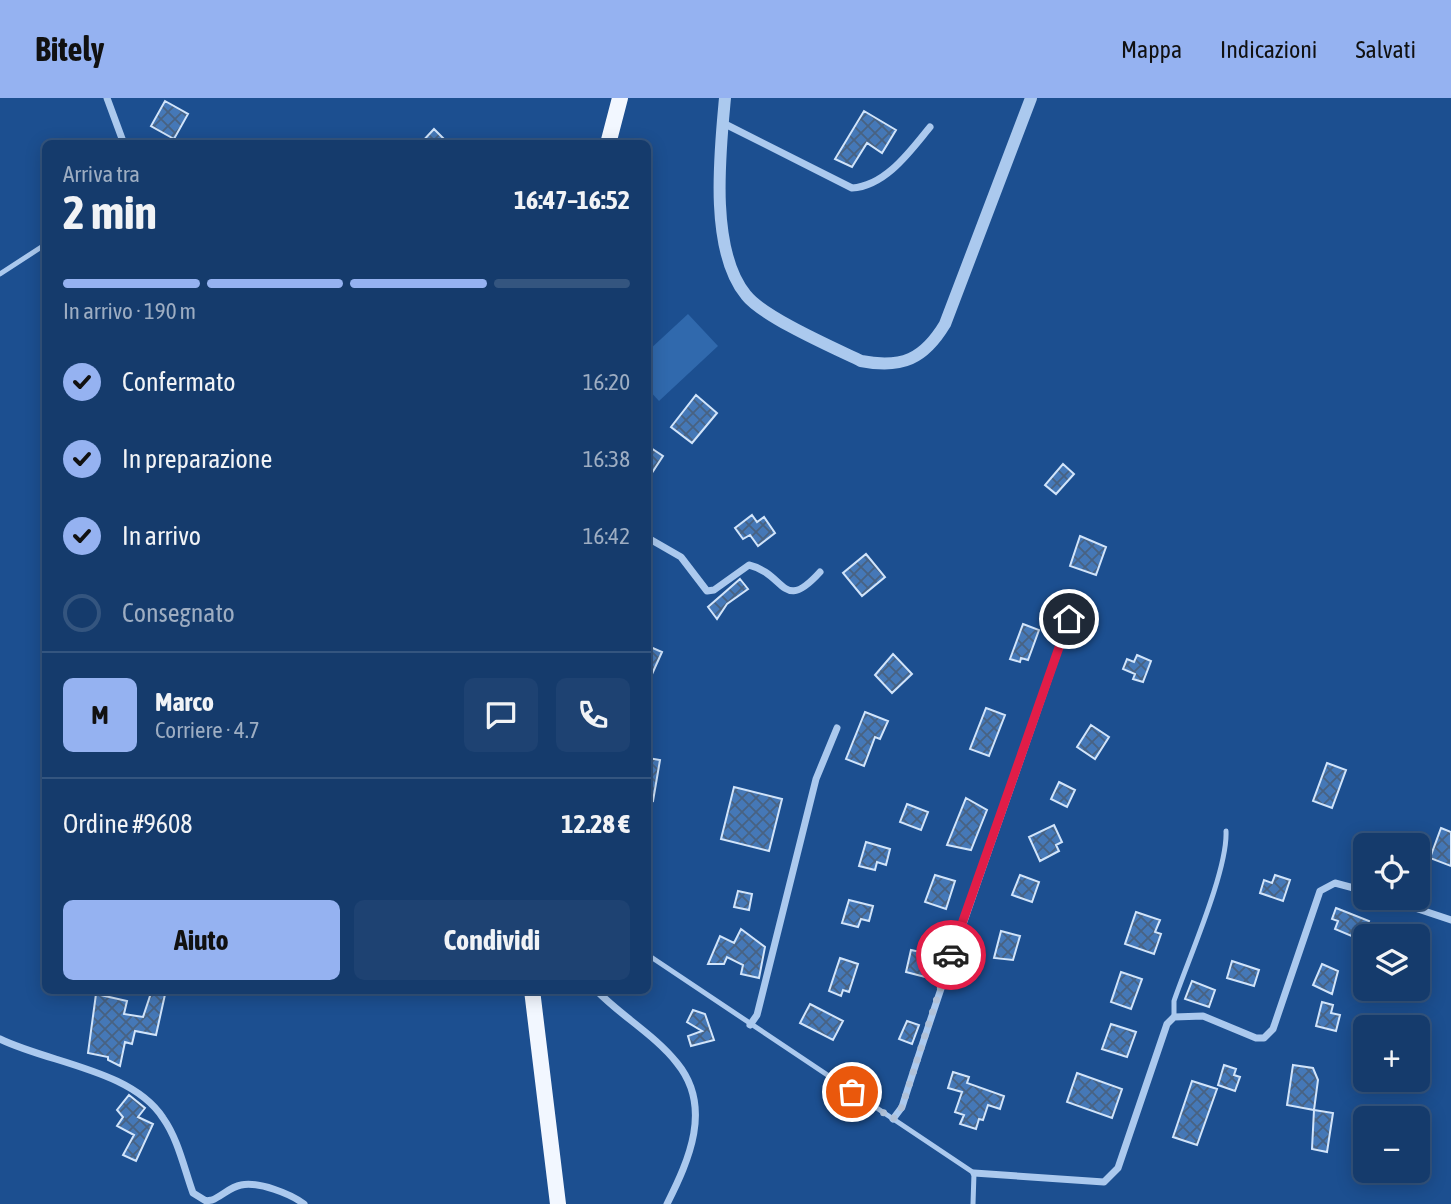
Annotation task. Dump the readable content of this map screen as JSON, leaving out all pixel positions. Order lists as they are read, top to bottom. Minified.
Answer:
{"page":{"header":"Bitely","nav":["Mappa","Indicazioni","Salvati"],"heading":["2 min","Arriva tra","16:47–16:52"],"panel":["Marco","Corriere · 4.7","Ordine #9608","12.28 €"],"bar":"In arrivo · 190 m","list":[["Confermato","16:20"],["In preparazione","16:38"],["In arrivo","16:42"],"Consegnato"],"round":"M","map_buttons":["+","−"],"buttons":["Aiuto","Condividi"]}}
